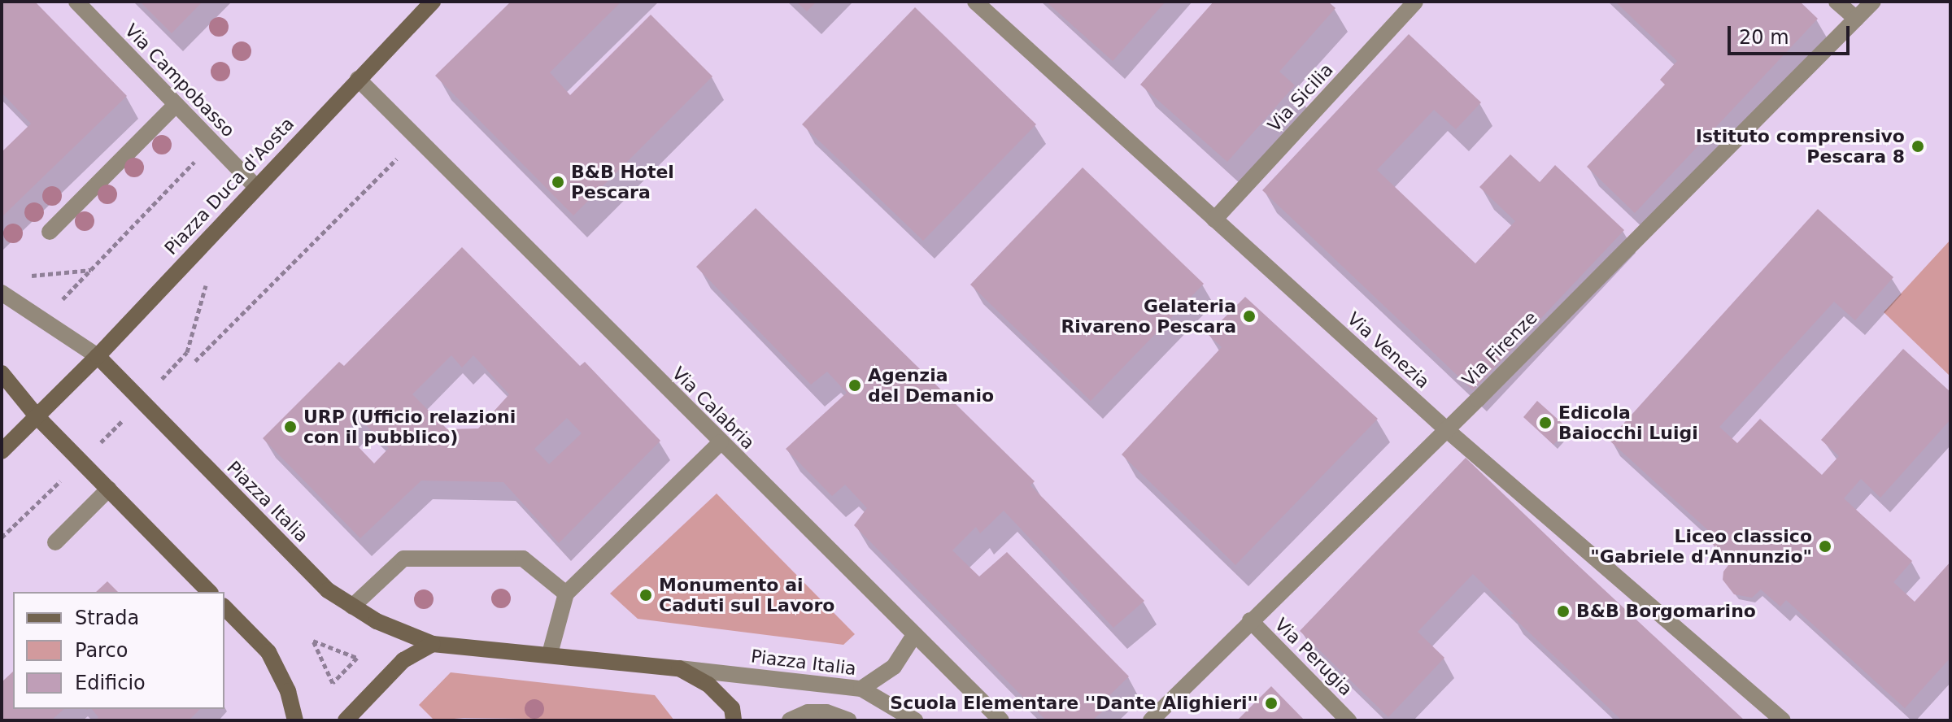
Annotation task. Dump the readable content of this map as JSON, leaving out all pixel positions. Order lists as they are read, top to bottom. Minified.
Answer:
{"streets":{"street":["Via Campobasso","Via Sicilia","Piazza Duca d'Aosta","Via Firenze","Via Venezia","Via Calabria","Piazza Italia","Via Perugia"]},"crossings":[["Via Campobasso","Piazza Duca d'Aosta"],["Via Sicilia","Via Venezia"],["Piazza Duca d'Aosta","Piazza Italia"],["Via Firenze","Via Venezia"],["Via Firenze","Via Perugia"]],"places":["Istituto comprensivo Pescara 8","B&B Hotel Pescara","Gelateria Rivareno Pescara","Agenzia del Demanio","Edicola Baiocchi Luigi","URP (Ufficio relazioni con il pubblico)","Liceo classico \"Gabriele d'Annunzio\"","Monumento ai Caduti sul Lavoro","B&B Borgomarino","Scuola Elementare ''Dante Alighieri''"],"legend":["Strada","Parco","Edificio"],"scale_bar":"20 m"}
